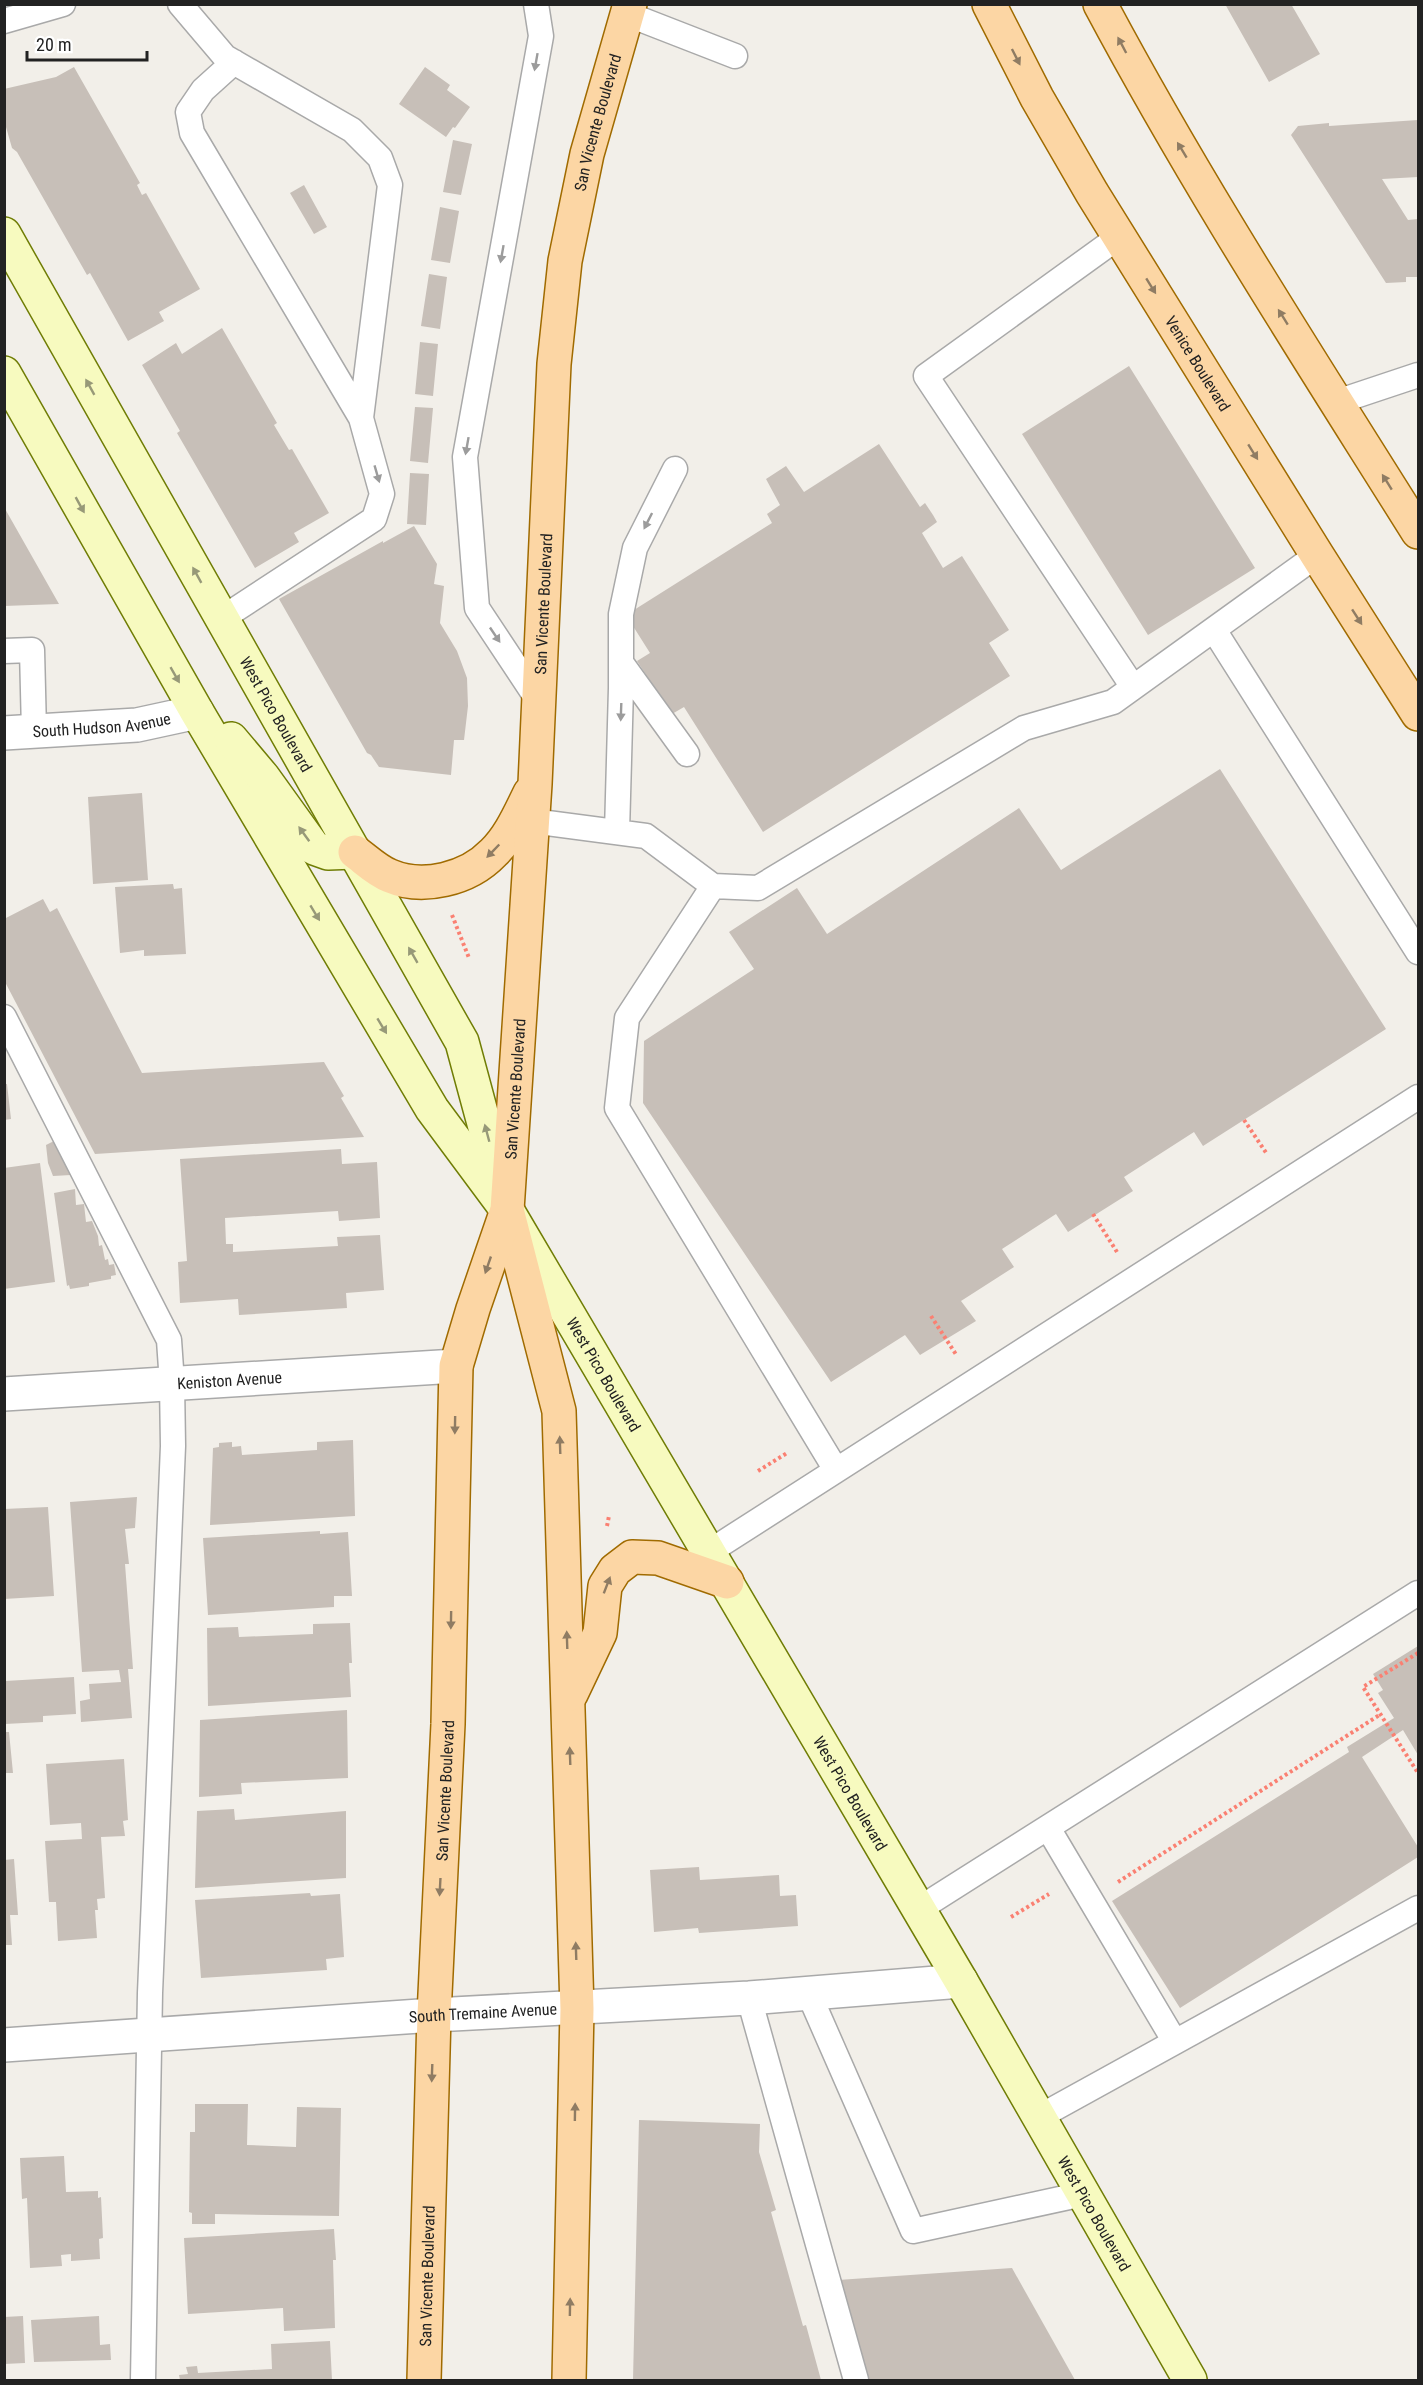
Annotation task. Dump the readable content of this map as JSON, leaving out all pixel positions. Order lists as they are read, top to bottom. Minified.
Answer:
{"streets":{"main road":["San Vicente Boulevard","Venice Boulevard","West Pico Boulevard"],"street":["South Hudson Avenue","Keniston Avenue","South Tremaine Avenue"]},"crossings":[["San Vicente Boulevard","West Pico Boulevard"],["San Vicente Boulevard","Keniston Avenue"],["San Vicente Boulevard","South Tremaine Avenue"],["West Pico Boulevard","South Hudson Avenue"],["West Pico Boulevard","South Tremaine Avenue"]],"scale_bar":"20 m"}
